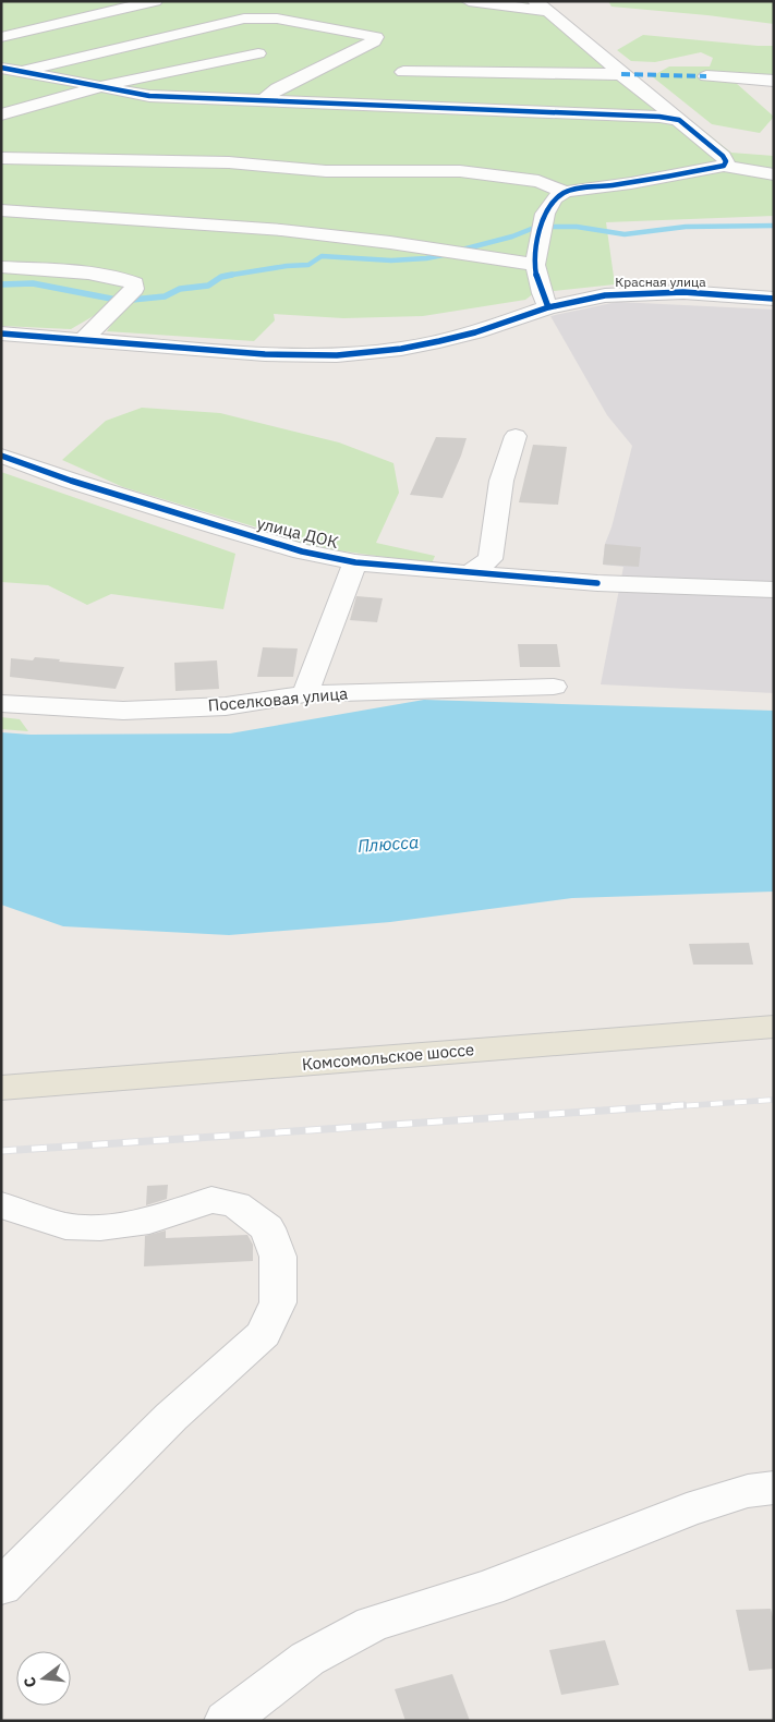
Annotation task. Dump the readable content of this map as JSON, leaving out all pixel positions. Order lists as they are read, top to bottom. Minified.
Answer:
{"streets":{"main road":["Комсомольское шоссе"],"street":["Красная улица","улица ДОК","Поселковая улица"]},"water":["Плюсса"],"north":"left"}
